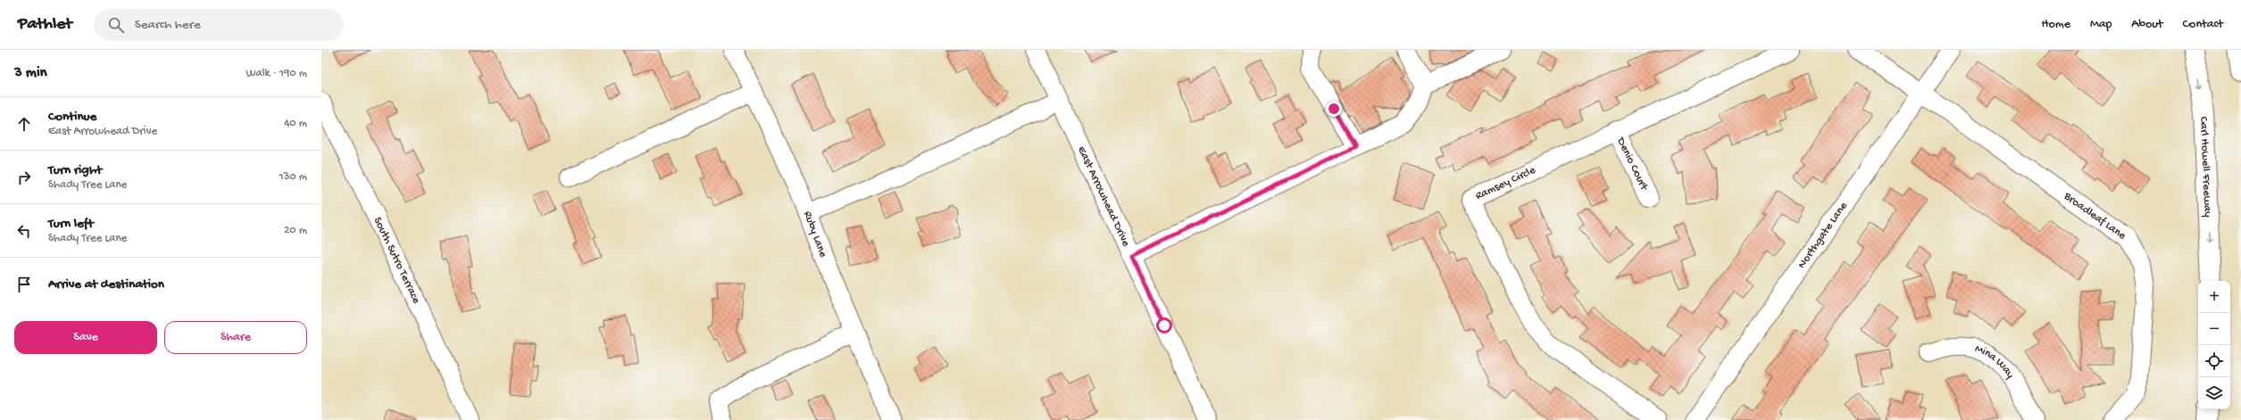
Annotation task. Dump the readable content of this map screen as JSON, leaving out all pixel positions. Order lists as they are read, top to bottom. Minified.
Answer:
{"streets":{"highway":["Carl Howell Freeway"],"street":["Denio Court","Ramsey Circle","East Arrowhead Drive","Broadleaf Lane","Ruby Lane","Northgate Lane","South Sutro Terrace","Mina Way"]},"crossings":[["Denio Court","Ramsey Circle"],["Broadleaf Lane","Northgate Lane"]],"one_way":["Carl Howell Freeway"],"page":{"header":"Pathlet","search":"Search here","nav":["Home","Map","About","Contact"],"heading":["3 min","Walk · 190 m"],"list":[["Continue","East Arrowhead Drive","40 m"],["Turn right","Shady Tree Lane","130 m"],["Turn left","Shady Tree Lane","20 m"],"Arrive at destination"],"map_buttons":["+","−"],"buttons":["Save","Share"]}}
